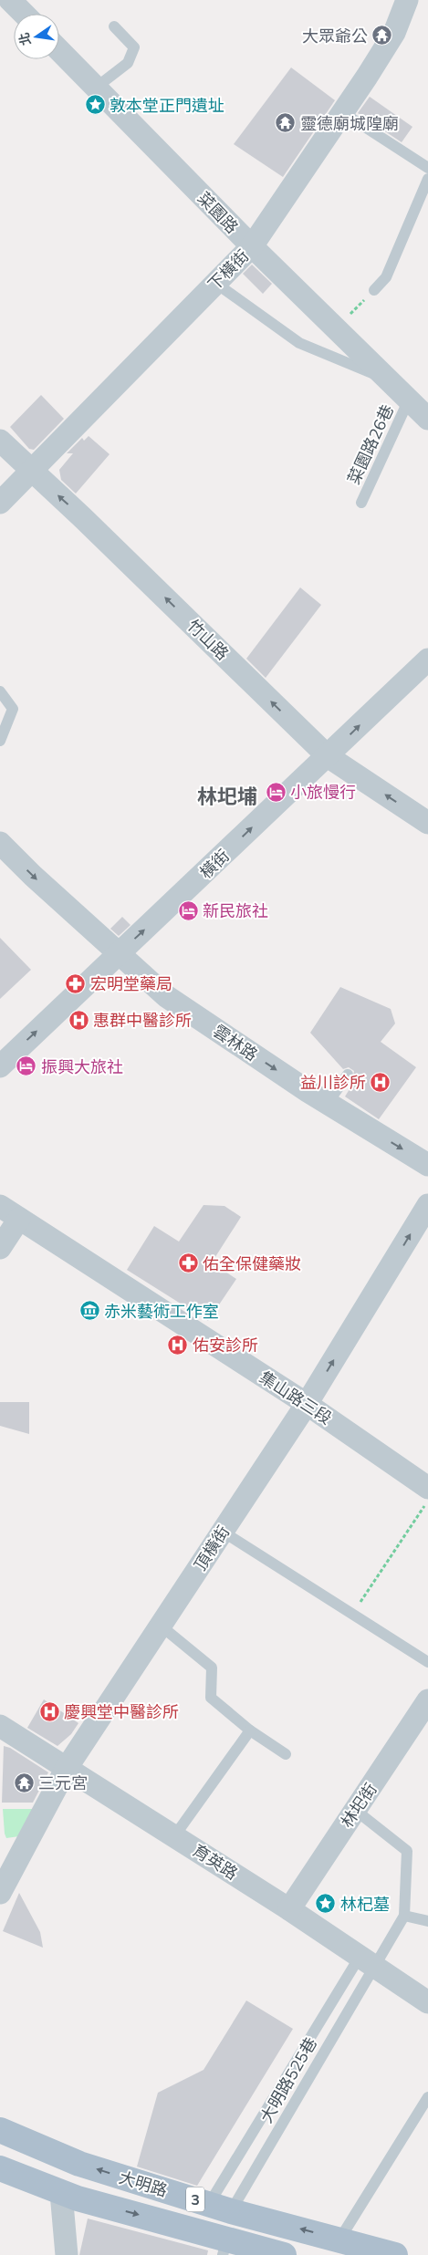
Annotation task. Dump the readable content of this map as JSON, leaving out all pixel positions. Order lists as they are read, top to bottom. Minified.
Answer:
{"streets":{"main road":["大明路","3"],"street":["菜園路","下橫街","竹山路","橫街","雲林路","集山路三段","頂橫街","林圯街","育英路"],"lane":["菜園路26巷","大明路525巷"]},"crossings":[["菜園路","下橫街"],["菜園路","菜園路26巷"],["下橫街","竹山路"],["竹山路","橫街"],["橫街","雲林路"],["集山路三段","頂橫街"],["頂橫街","育英路"],["林圯街","育英路"],["育英路","大明路525巷"],["大明路525巷","大明路"]],"one_way":["竹山路","橫街","雲林路"],"districts":["林圯埔"],"places":{"temple":["大眾爺公","靈德廟城隍廟","三元宮"],"place":["敦本堂正門遺址","林杞墓"],"hotel":["小旅慢行","新民旅社","振興大旅社"],"pharmacy":["宏明堂藥局","佑全保健藥妝"],"hospital":["惠群中醫診所","益川診所","佑安診所","慶興堂中醫診所"],"museum":["赤米藝術工作室"]},"north":"left"}
